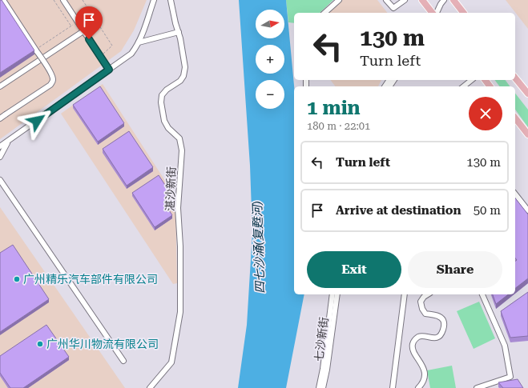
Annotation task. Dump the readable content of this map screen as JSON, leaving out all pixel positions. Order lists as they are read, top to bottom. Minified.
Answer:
{"streets":{"street":["湛沙新街","七沙新街"]},"water":["四七沙涌(复甦河)"],"places":["广州精乐汽车部件有限公司","广州华川物流有限公司"],"north":"right","page":{"map_buttons":["+","−"],"turn":["130 m","Turn left"],"heading":["1 min","180 m · 22:01"],"list":[{"name":"Turn left","value":"130 m"},{"name":"Arrive at destination","value":"50 m"}],"buttons":["Exit","Share"]}}
